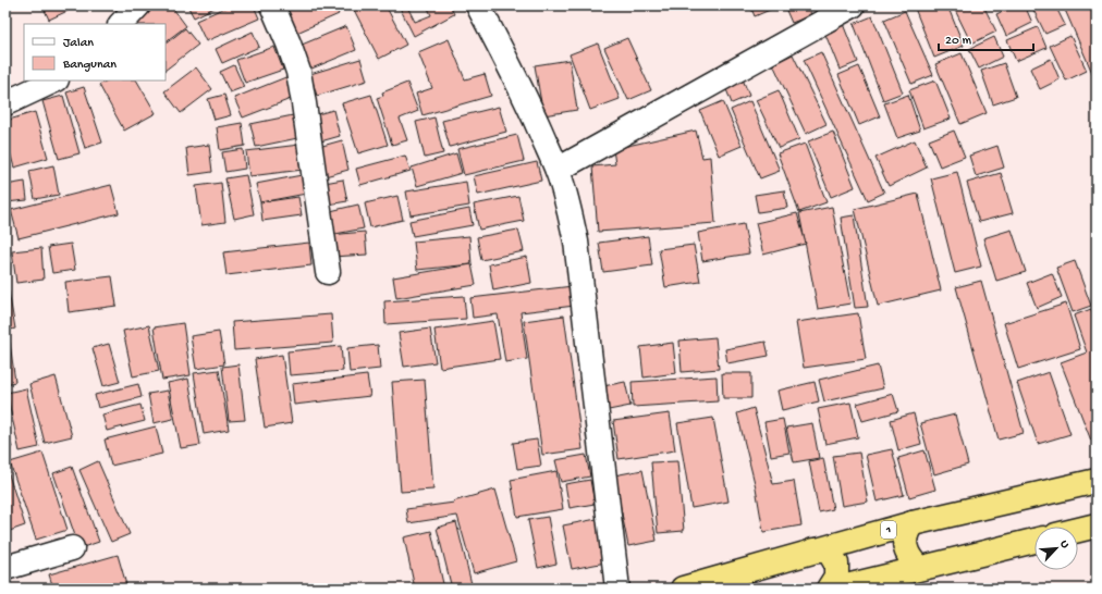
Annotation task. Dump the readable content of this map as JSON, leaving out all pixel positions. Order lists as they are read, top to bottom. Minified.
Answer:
{"streets":{"highway":["1"]},"legend":["Jalan","Bangunan"],"scale_bar":"20 m","north":"top right"}
